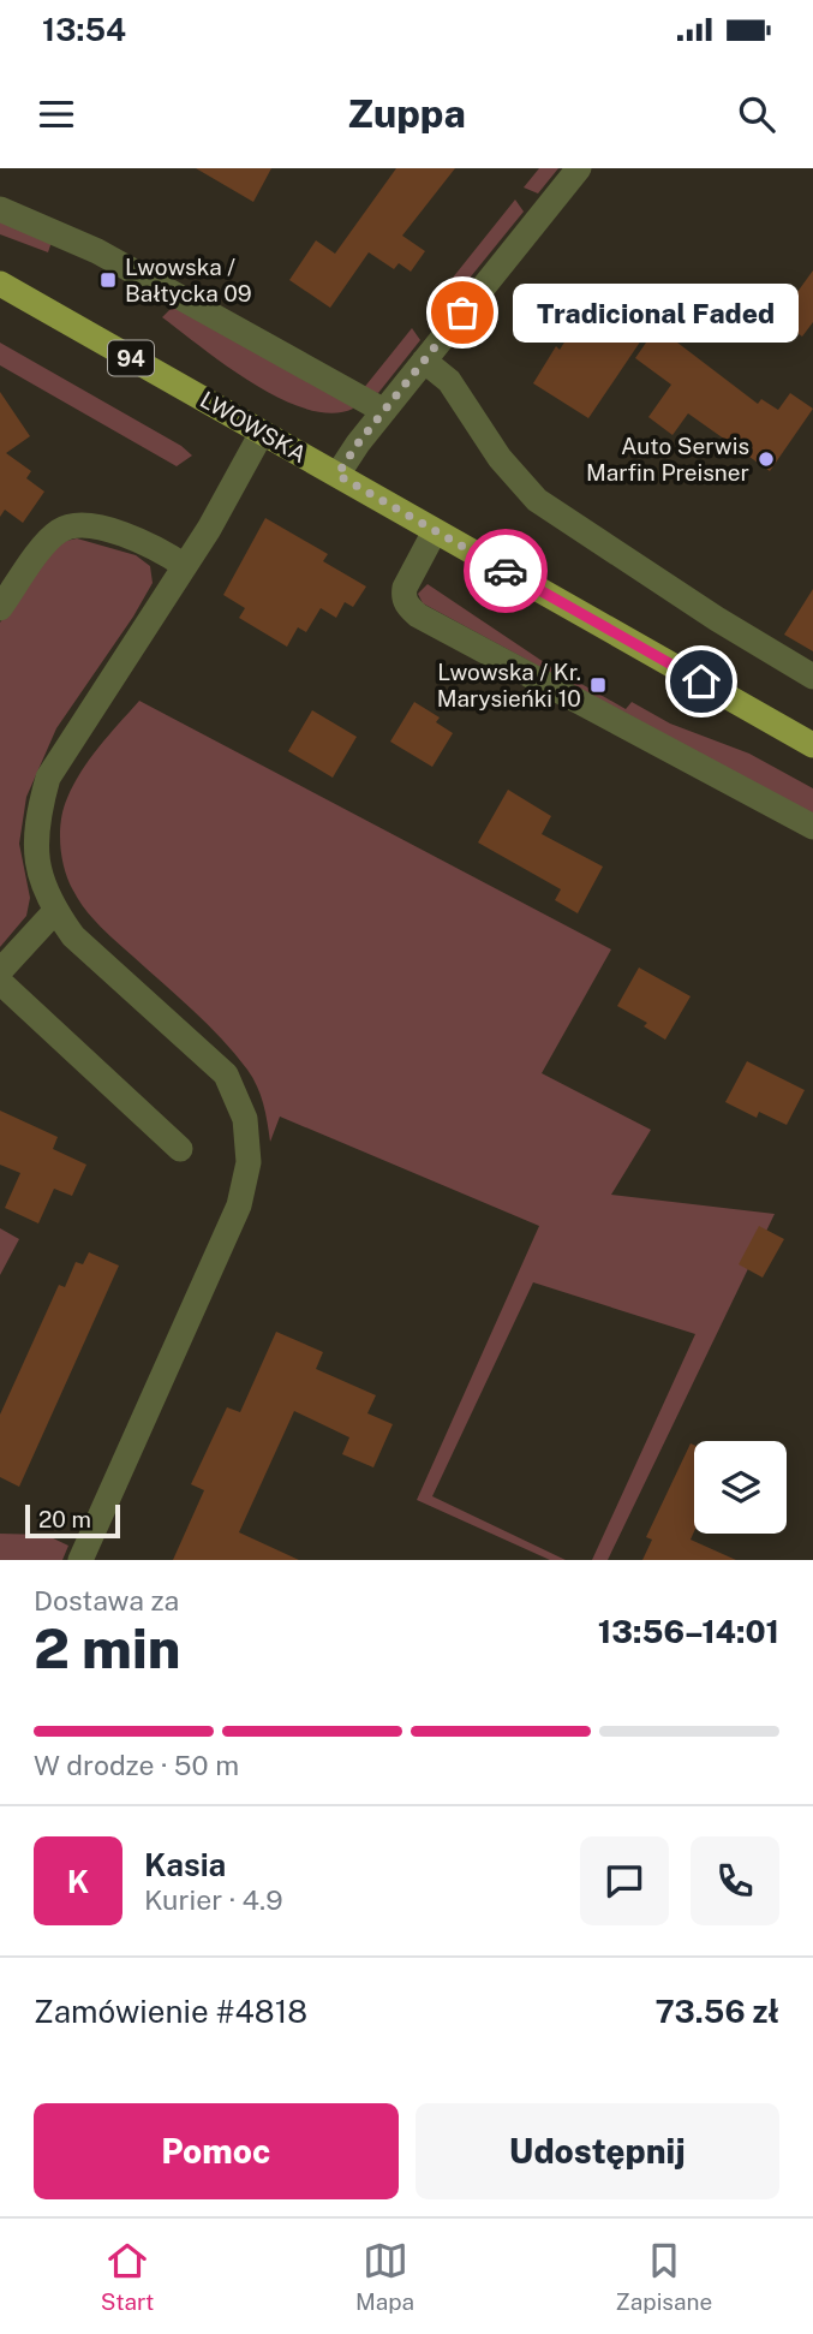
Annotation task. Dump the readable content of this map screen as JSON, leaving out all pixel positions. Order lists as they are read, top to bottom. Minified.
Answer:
{"streets":{"main road":["94","LWOWSKA"]},"places":{"transit":["Lwowska / Bałtycka 09","Lwowska / Kr. Marysieńki 10"],"other":["Tradicional Faded","Auto Serwis Marfin Preisner"]},"scale_bar":"20 m","page":{"status":"13:54","header":"Zuppa","bubble":"Tradicional Faded","scale":"20 m","heading":["2 min","Dostawa za","13:56–14:01"],"panel":["Kasia","Kurier · 4.9","Zamówienie #4818","73.56 zł"],"bar":"W drodze · 50 m","round":"K","buttons":["Pomoc","Udostępnij"],"tabs":["Start","Mapa","Zapisane"]}}
